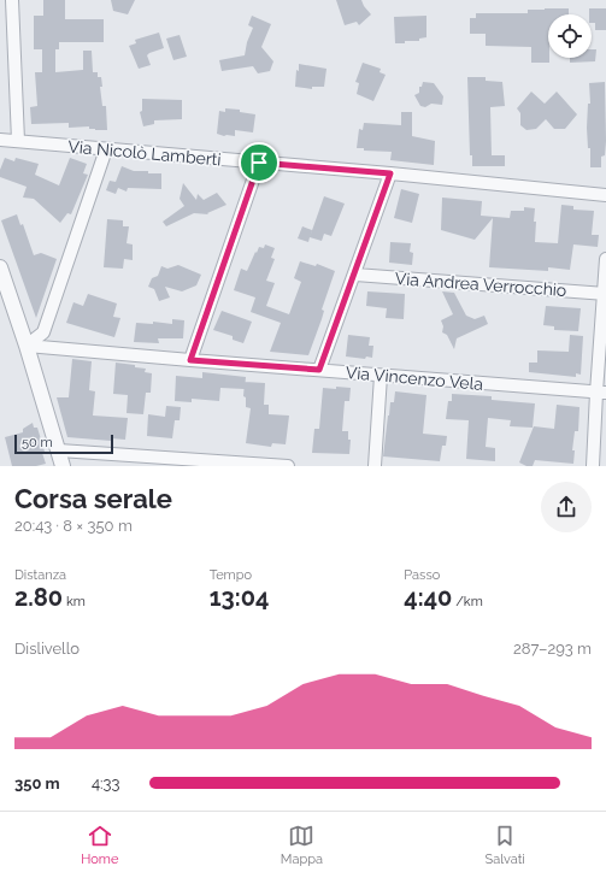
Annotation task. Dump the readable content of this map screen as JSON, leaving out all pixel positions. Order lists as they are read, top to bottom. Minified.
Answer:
{"streets":{"street":["Via Nicolò Lamberti","Via Andrea Verrocchio","Via Vincenzo Vela"]},"scale_bar":"50 m","page":{"scale":"50 m","heading":["Corsa serale","20:43 · 8 × 350 m"],"stats":[["Distanza","2.80 km"],["Tempo","13:04"],["Passo","4:40 /km"]],"chart":["Dislivello","287–293 m"],"list":[{"name":"350 m","note":"4:33"}],"tabs":["Home","Mappa","Salvati"]}}
